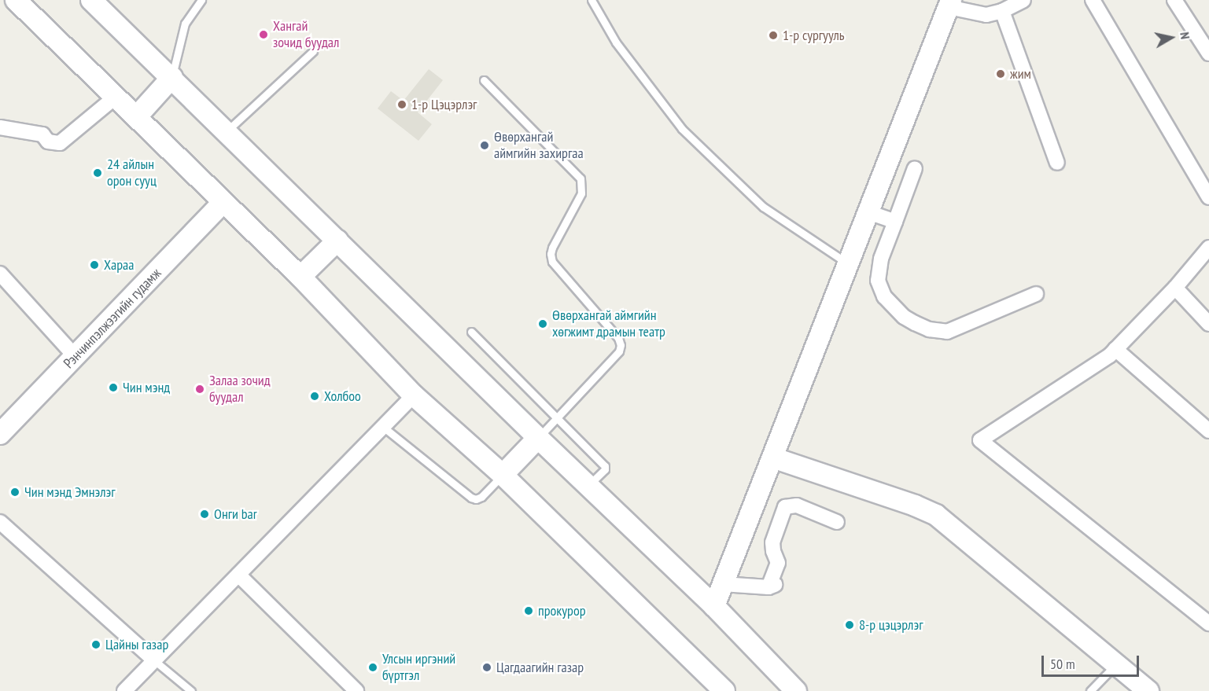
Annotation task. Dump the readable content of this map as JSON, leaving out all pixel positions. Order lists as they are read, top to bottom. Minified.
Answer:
{"streets":{"main road":["Рэнчинпэлжээгийн гудамж"]},"places":["Хангай зочид буудал","1-р сургууль","жим","1-р Цэцэрлэг","Өвөрхангай аймгийн захиргаа","24 айлын орон сууц","Хараа","Өвөрхангай аймгийн хөгжимт драмын театр","Чин мэнд","Залаа зочид буудал","Холбоо","Чин мэнд Эмнэлэг","Онги bar","прокурор","8-р цэцэрлэг","Цайны газар","Улсын иргэний бүртгэл","Цагдаагийн газар"],"scale_bar":"50 m","north":"right"}
